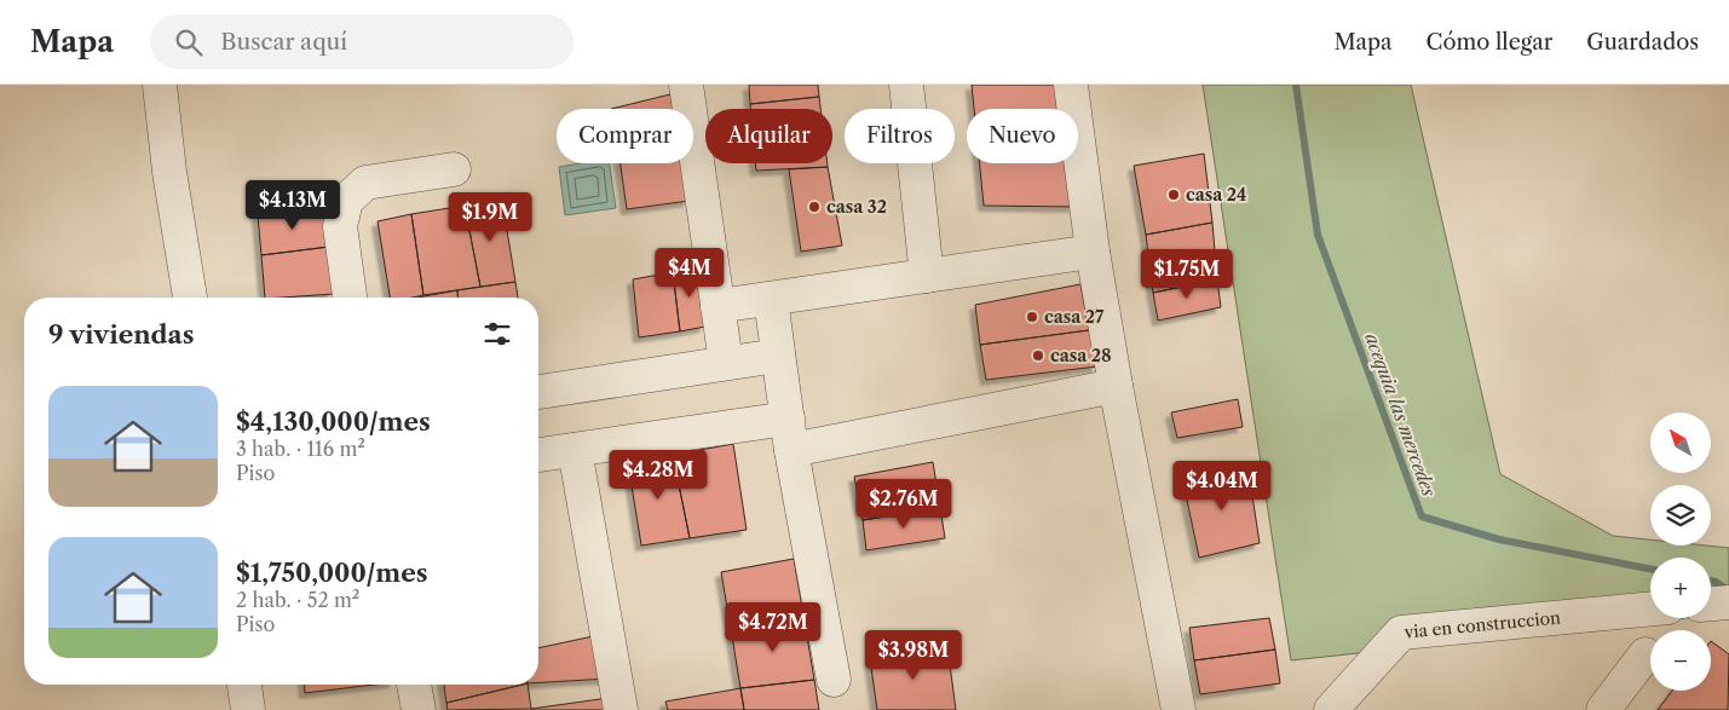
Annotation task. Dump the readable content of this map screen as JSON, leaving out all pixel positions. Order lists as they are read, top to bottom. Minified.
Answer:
{"streets":{"street":["via en construccion"]},"water":["acequia las mercedes"],"places":["casa 24","casa 32","casa 27","casa 28"],"north":"top left","page":{"header":"Mapa","search":"Buscar aquí","nav":["Mapa","Cómo llegar","Guardados"],"chip":["Comprar","Alquilar","Filtros","Nuevo"],"price":["$4.13M","$1.9M","$4M","$1.75M","$4.28M","$4.04M","$2.76M","$4.72M","$3.98M"],"heading":"9 viviendas","list":[{"name":"$4,130,000/mes","note":"3 hab. · 116 m² · Piso"},{"name":"$1,750,000/mes","note":"2 hab. · 52 m² · Piso"}],"map_buttons":["+","−"]}}
